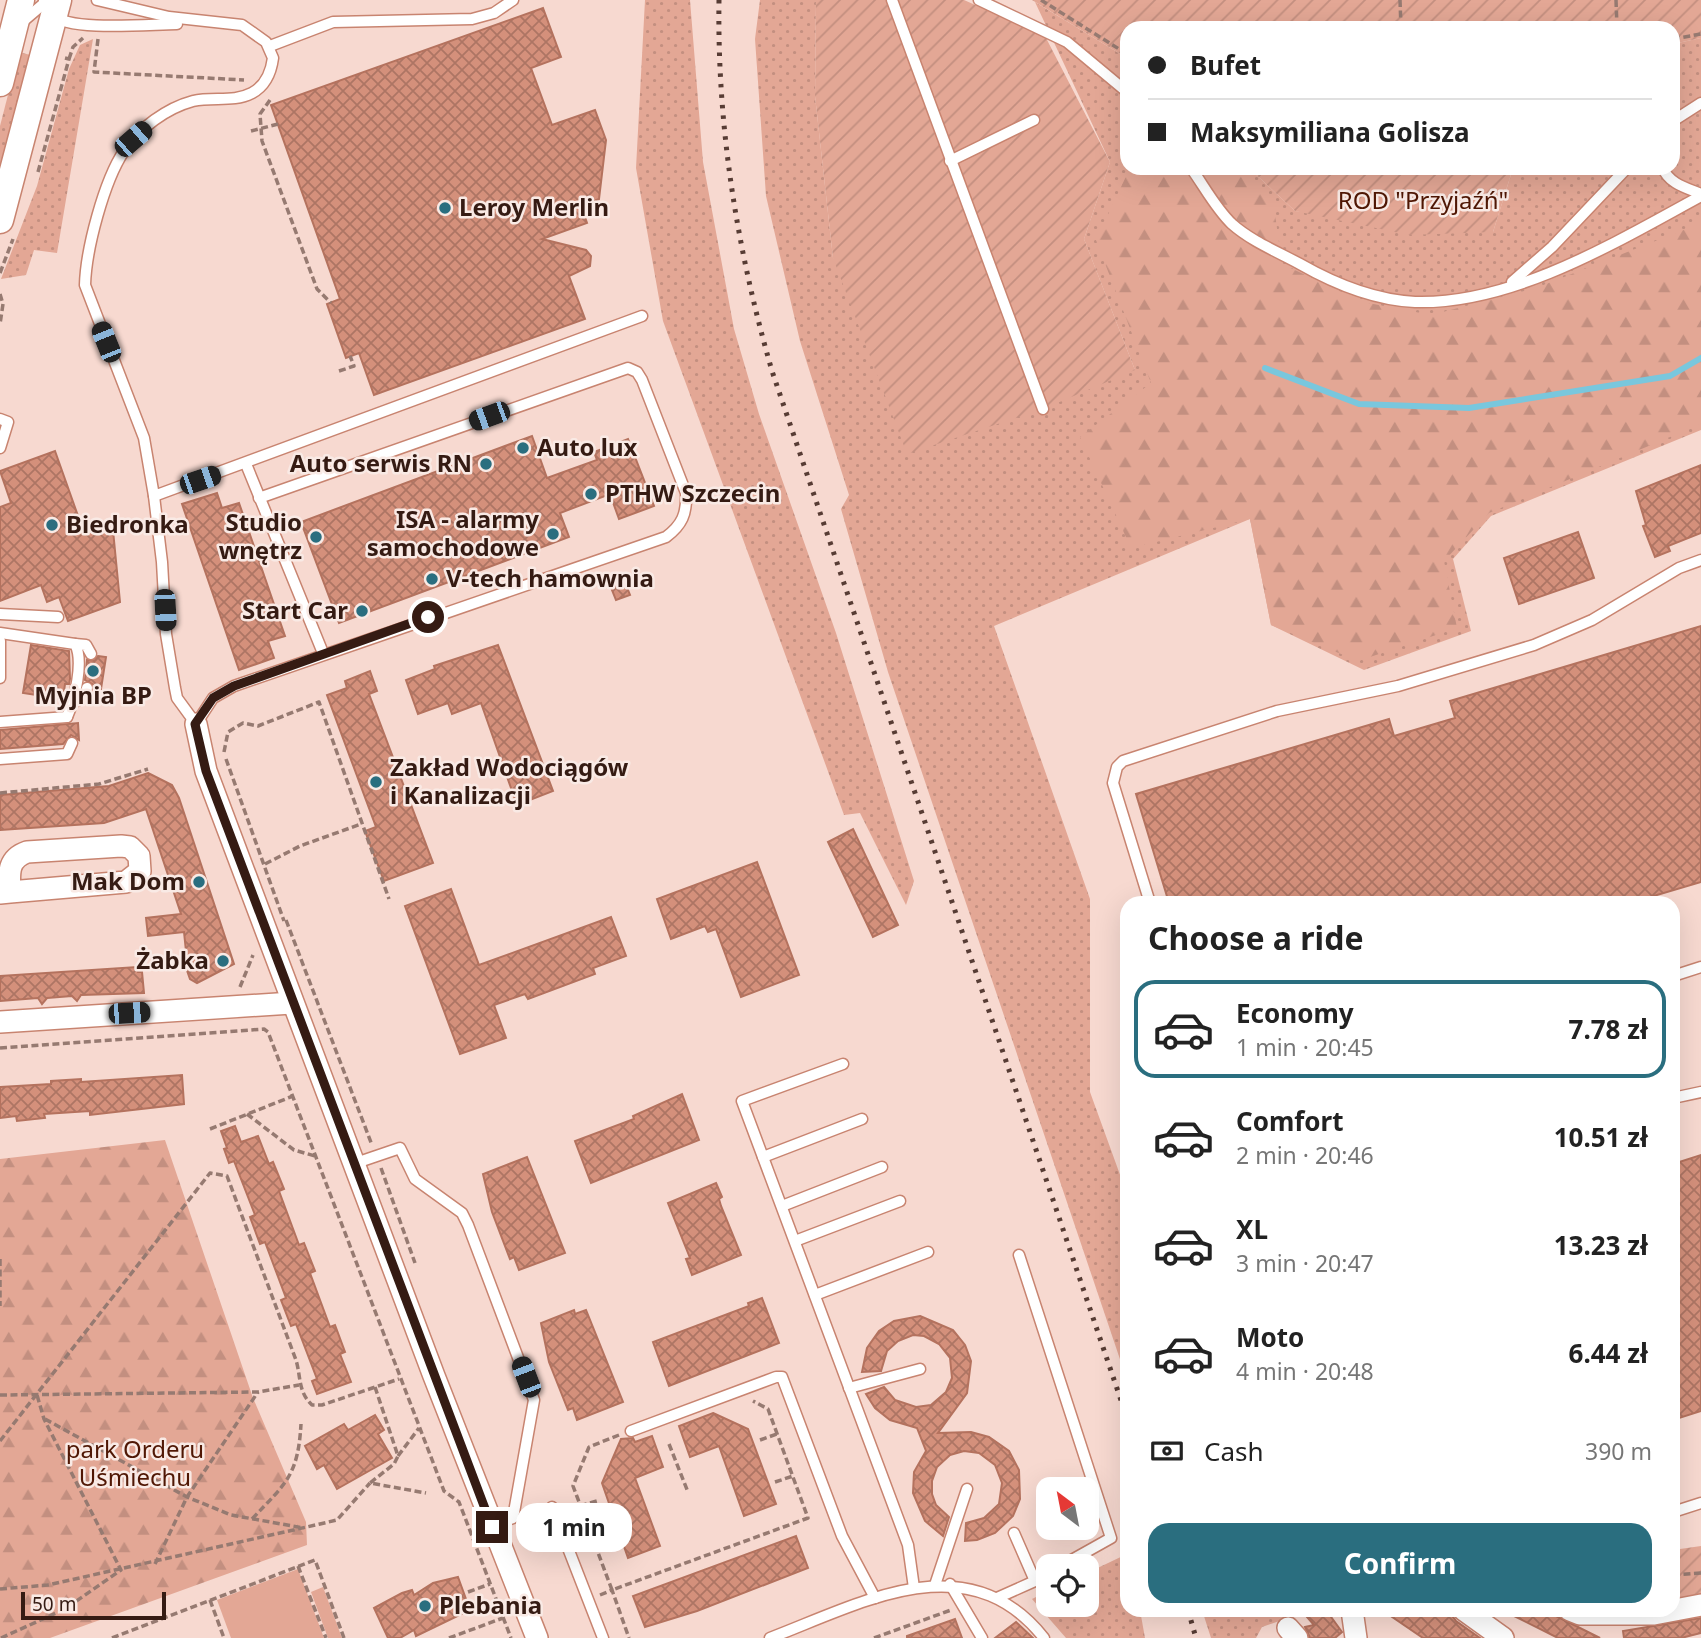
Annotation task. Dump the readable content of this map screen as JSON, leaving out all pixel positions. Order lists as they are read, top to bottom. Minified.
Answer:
{"parks":["ROD \"Przyjaźń\"","park Orderu Uśmiechu"],"places":["Leroy Merlin","Auto lux","Auto serwis RN","PTHW Szczecin","Biedronka","ISA - alarmy samochodowe","Studio wnętrz","V-tech hamownia","Start Car","Myjnia BP","Zakład Wodociągów i Kanalizacji","Mak Dom","Żabka","Plebania"],"scale_bar":"50 m","north":"top left","page":{"banner":["Bufet","Maksymiliana Golisza"],"heading":"Choose a ride","list":[{"name":"Economy","note":"1 min · 20:45","value":"7.78 zł"},{"name":"Comfort","note":"2 min · 20:46","value":"10.51 zł"},{"name":"XL","note":"3 min · 20:47","value":"13.23 zł"},{"name":"Moto","note":"4 min · 20:48","value":"6.44 zł"}],"pay":["Cash","390 m"],"bubble":"1 min","buttons":"Confirm","scale":"50 m"}}
